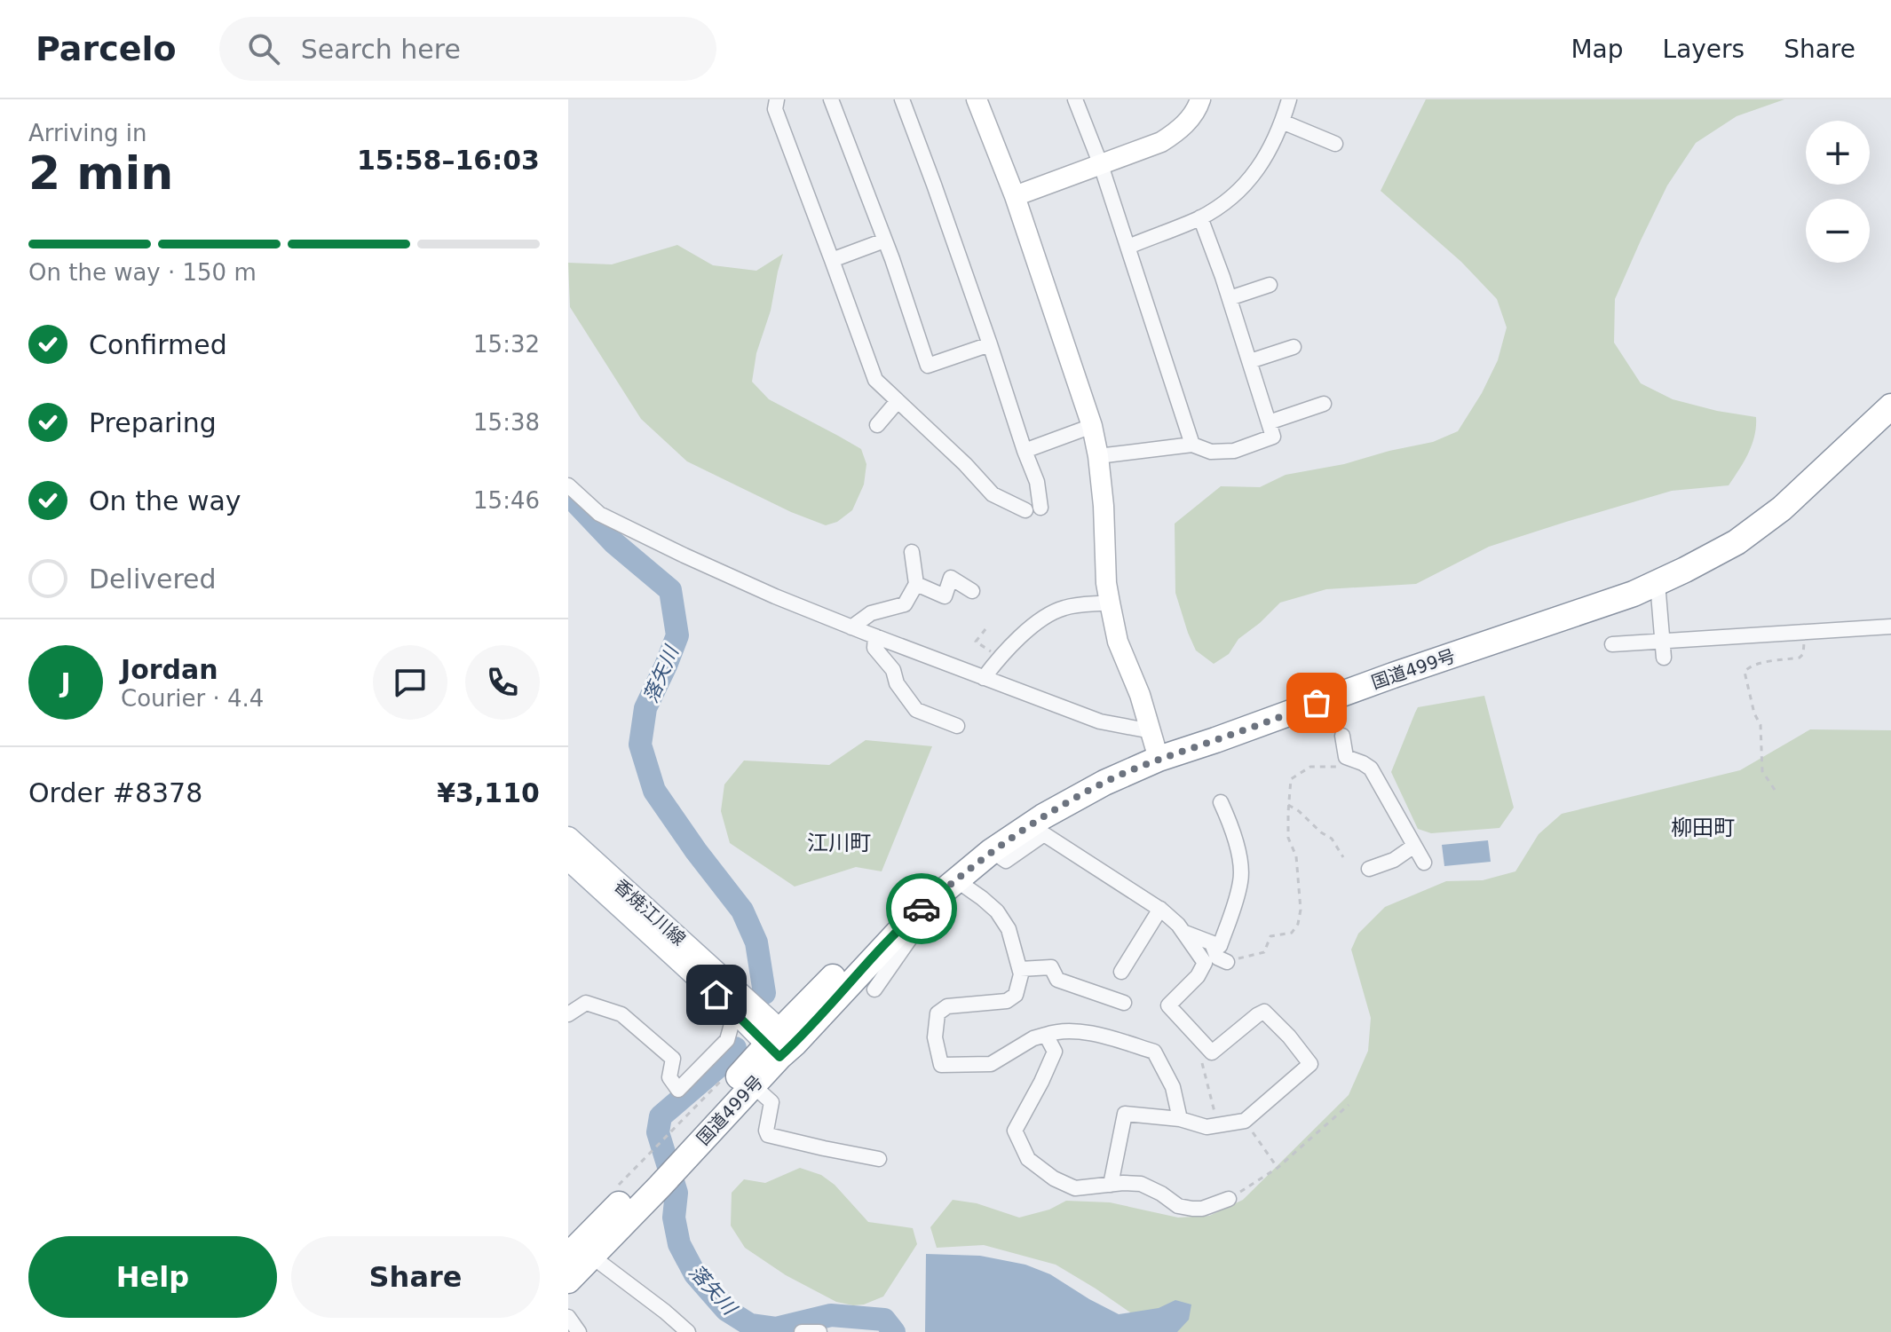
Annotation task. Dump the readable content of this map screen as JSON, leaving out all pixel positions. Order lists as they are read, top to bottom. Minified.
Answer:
{"streets":{"highway":["国道499号"],"main road":["香焼江川線"]},"crossings":[["国道499号","香焼江川線"]],"districts":["柳田町","江川町"],"water":["落矢川"],"page":{"header":"Parcelo","search":"Search here","nav":["Map","Layers","Share"],"heading":["2 min","Arriving in","15:58–16:03"],"panel":["Jordan","Courier · 4.4","Order #8378","¥3,110"],"map_buttons":["+","−"],"bar":"On the way · 150 m","list":[["Confirmed","15:32"],["Preparing","15:38"],["On the way","15:46"],"Delivered"],"round":"J","buttons":["Help","Share"]}}
